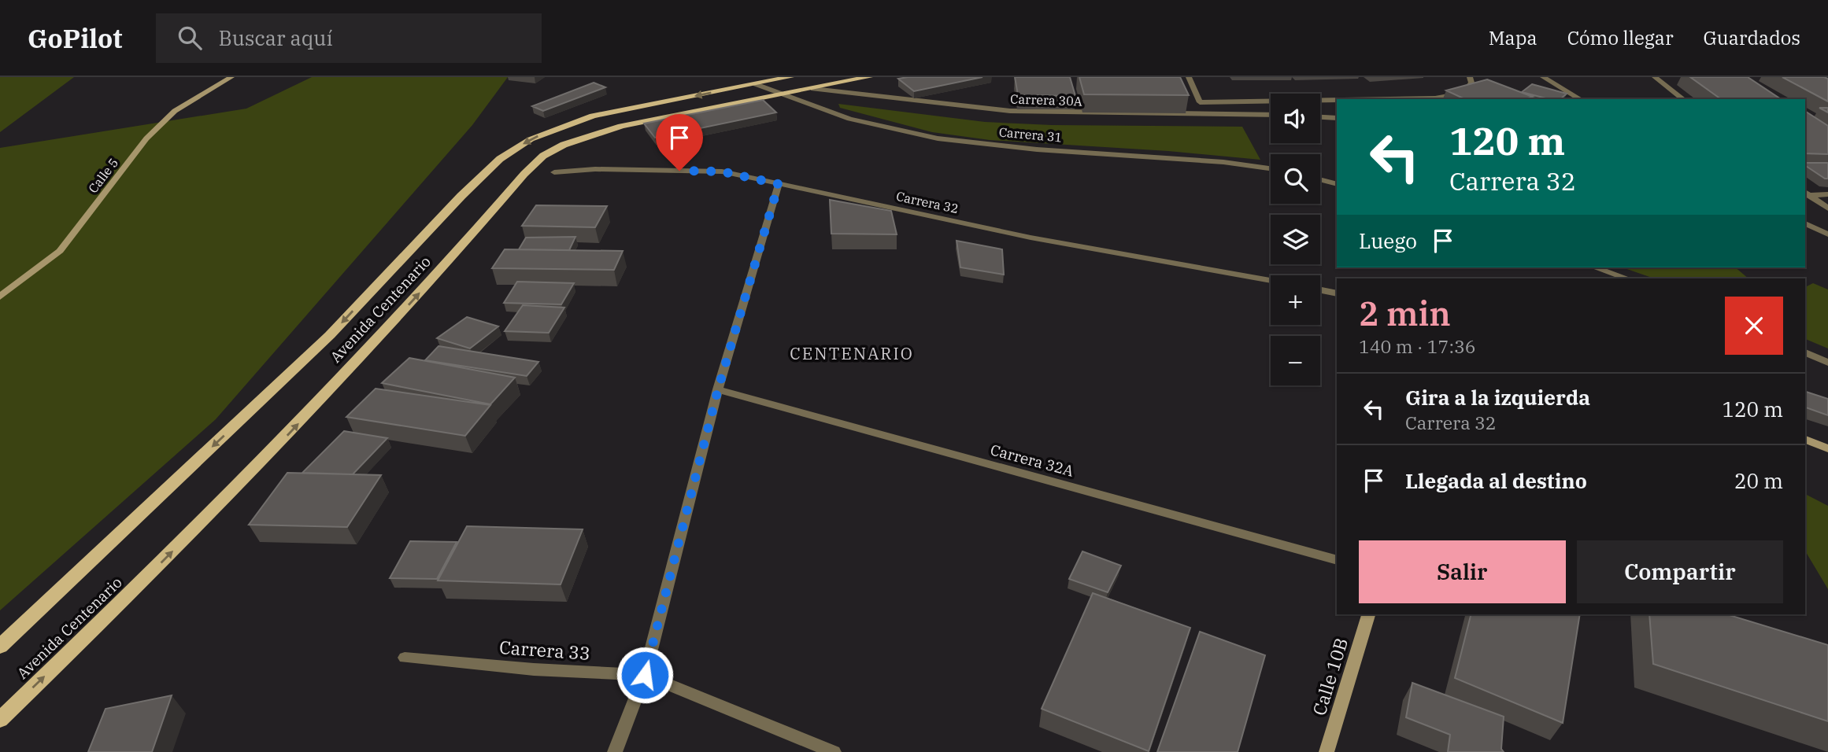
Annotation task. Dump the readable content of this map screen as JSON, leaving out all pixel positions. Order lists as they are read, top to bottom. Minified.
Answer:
{"streets":{"main road":["Avenida Centenario"],"street":["Carrera 30A","Carrera 31","Calle 5","Carrera 32","Carrera 32A","Carrera 33","Calle 10B"]},"crossings":[["Carrera 30A","Avenida Centenario"],["Carrera 31","Avenida Centenario"]],"districts":["CENTENARIO"],"page":{"header":"GoPilot","search":"Buscar aquí","nav":["Mapa","Cómo llegar","Guardados"],"map_buttons":["+","−"],"turn":["120 m","Carrera 32"],"then":"Luego","heading":["2 min","140 m · 17:36"],"list":[{"name":"Gira a la izquierda","note":"Carrera 32","value":"120 m"},{"name":"Llegada al destino","value":"20 m"}],"buttons":["Salir","Compartir"]}}
